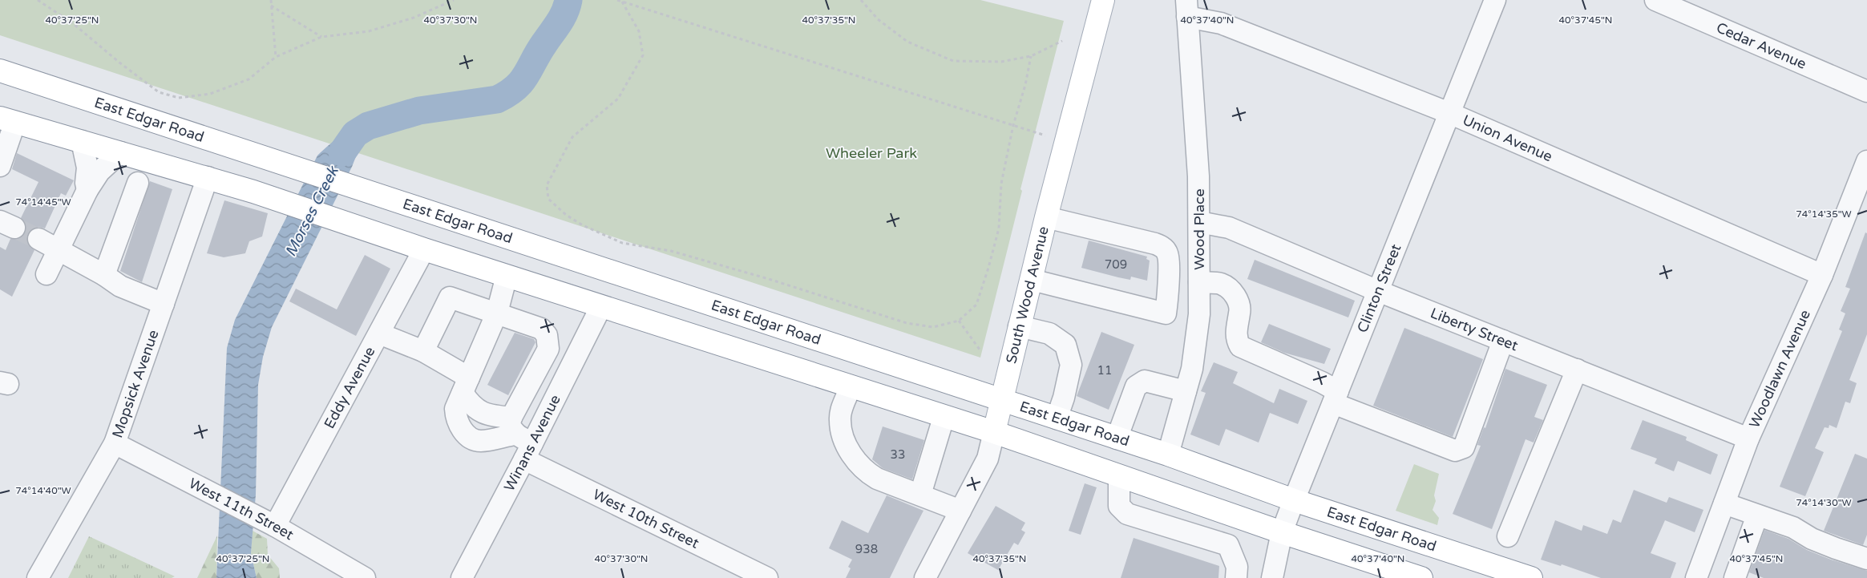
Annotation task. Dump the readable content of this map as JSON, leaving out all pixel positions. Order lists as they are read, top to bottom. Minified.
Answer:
{"streets":{"main road":["East Edgar Road","South Wood Avenue"],"street":["Cedar Avenue","Union Avenue","Wood Place","Clinton Street","Liberty Street","Woodlawn Avenue","Mopsick Avenue","Eddy Avenue","Winans Avenue","West 11th Street","West 10th Street"]},"crossings":[["East Edgar Road","Wood Place"],["East Edgar Road","Clinton Street"],["East Edgar Road","South Wood Avenue"],["Union Avenue","Wood Place"],["Union Avenue","Clinton Street"],["Union Avenue","Woodlawn Avenue"],["Wood Place","Liberty Street"],["Clinton Street","Liberty Street"],["Liberty Street","Woodlawn Avenue"],["Mopsick Avenue","West 11th Street"],["Eddy Avenue","West 11th Street"],["Winans Avenue","West 10th Street"]],"water":["Morses Creek"],"parks":["Wheeler Park"],"house_numbers":["709","11","33","938"],"coordinates":["40°37'25\"N","40°37'30\"N","40°37'35\"N","40°37'40\"N","40°37'45\"N","74°14'45\"W","74°14'35\"W","74°14'40\"W","74°14'30\"W"]}
